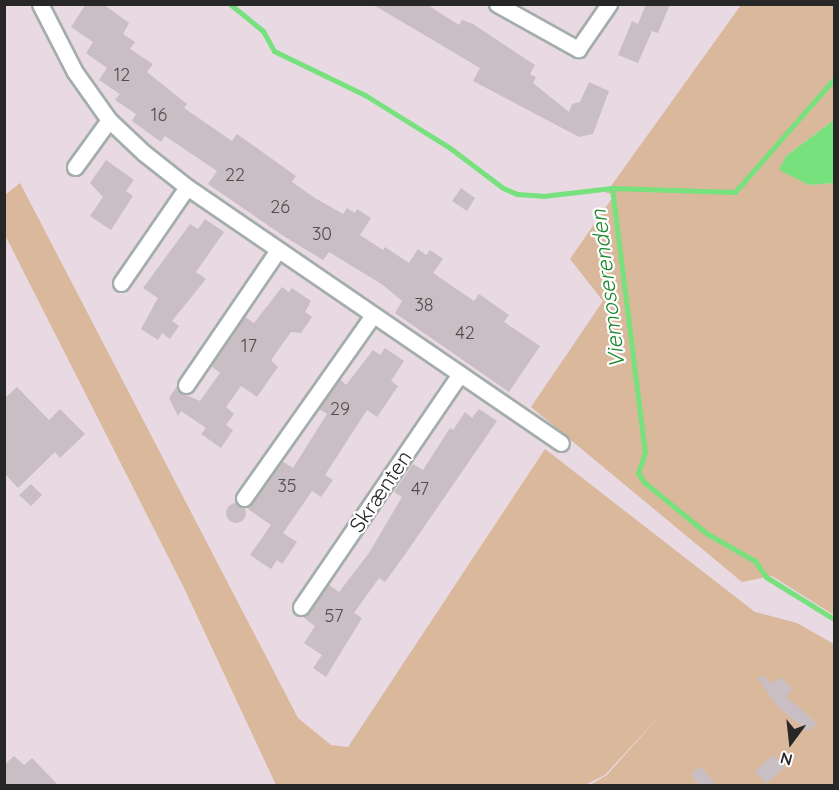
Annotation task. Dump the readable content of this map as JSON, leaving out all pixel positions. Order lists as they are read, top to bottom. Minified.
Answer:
{"streets":{"street":["Skrænten"]},"water":["Viemoserenden"],"house_numbers":["12","16","22","26","30","38","42","17","29","35","47","57"],"north":"bottom"}
